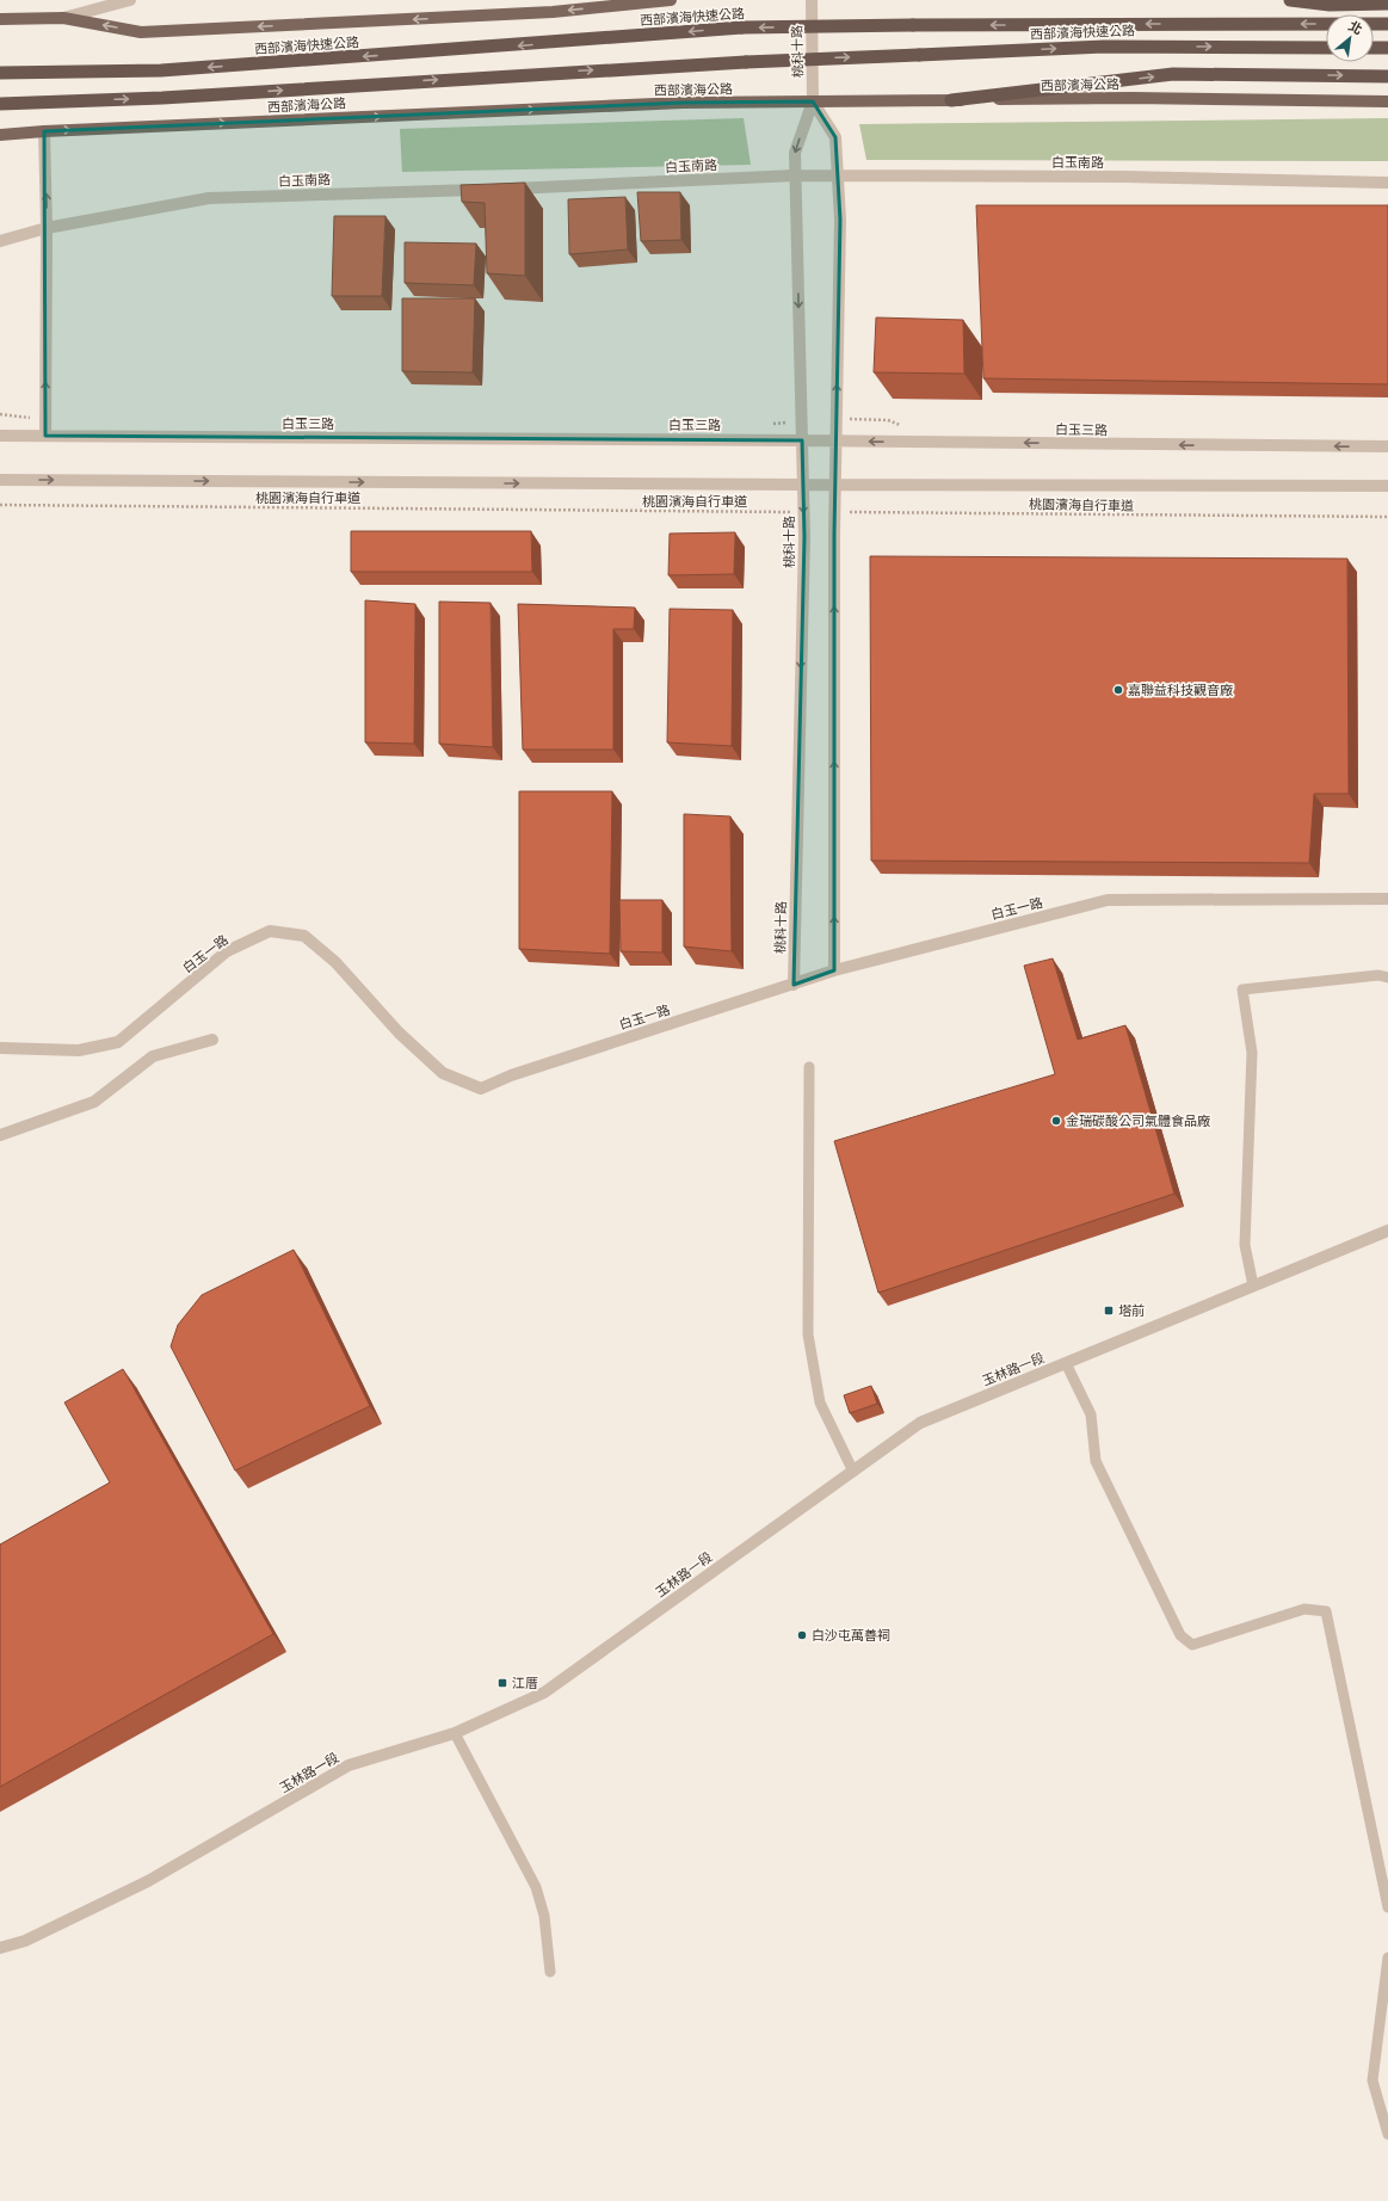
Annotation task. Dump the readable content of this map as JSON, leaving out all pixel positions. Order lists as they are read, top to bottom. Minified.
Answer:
{"streets":{"highway":["西部濱海快速公路"],"main road":["西部濱海公路"],"street":["桃科十路","白玉南路","白玉三路","白玉一路","玉林路一段"],"path":["桃園濱海自行車道"]},"crossings":[["桃科十路","西部濱海公路"],["桃科十路","白玉南路"],["桃科十路","白玉三路"],["桃科十路","桃園濱海自行車道"],["桃科十路","白玉一路"]],"places":{"other":["嘉聯益科技觀音廠","金瑞碳酸公司氣體食品廠","白沙屯萬善祠"],"transit":["塔前","江厝"]},"north":"top right"}
